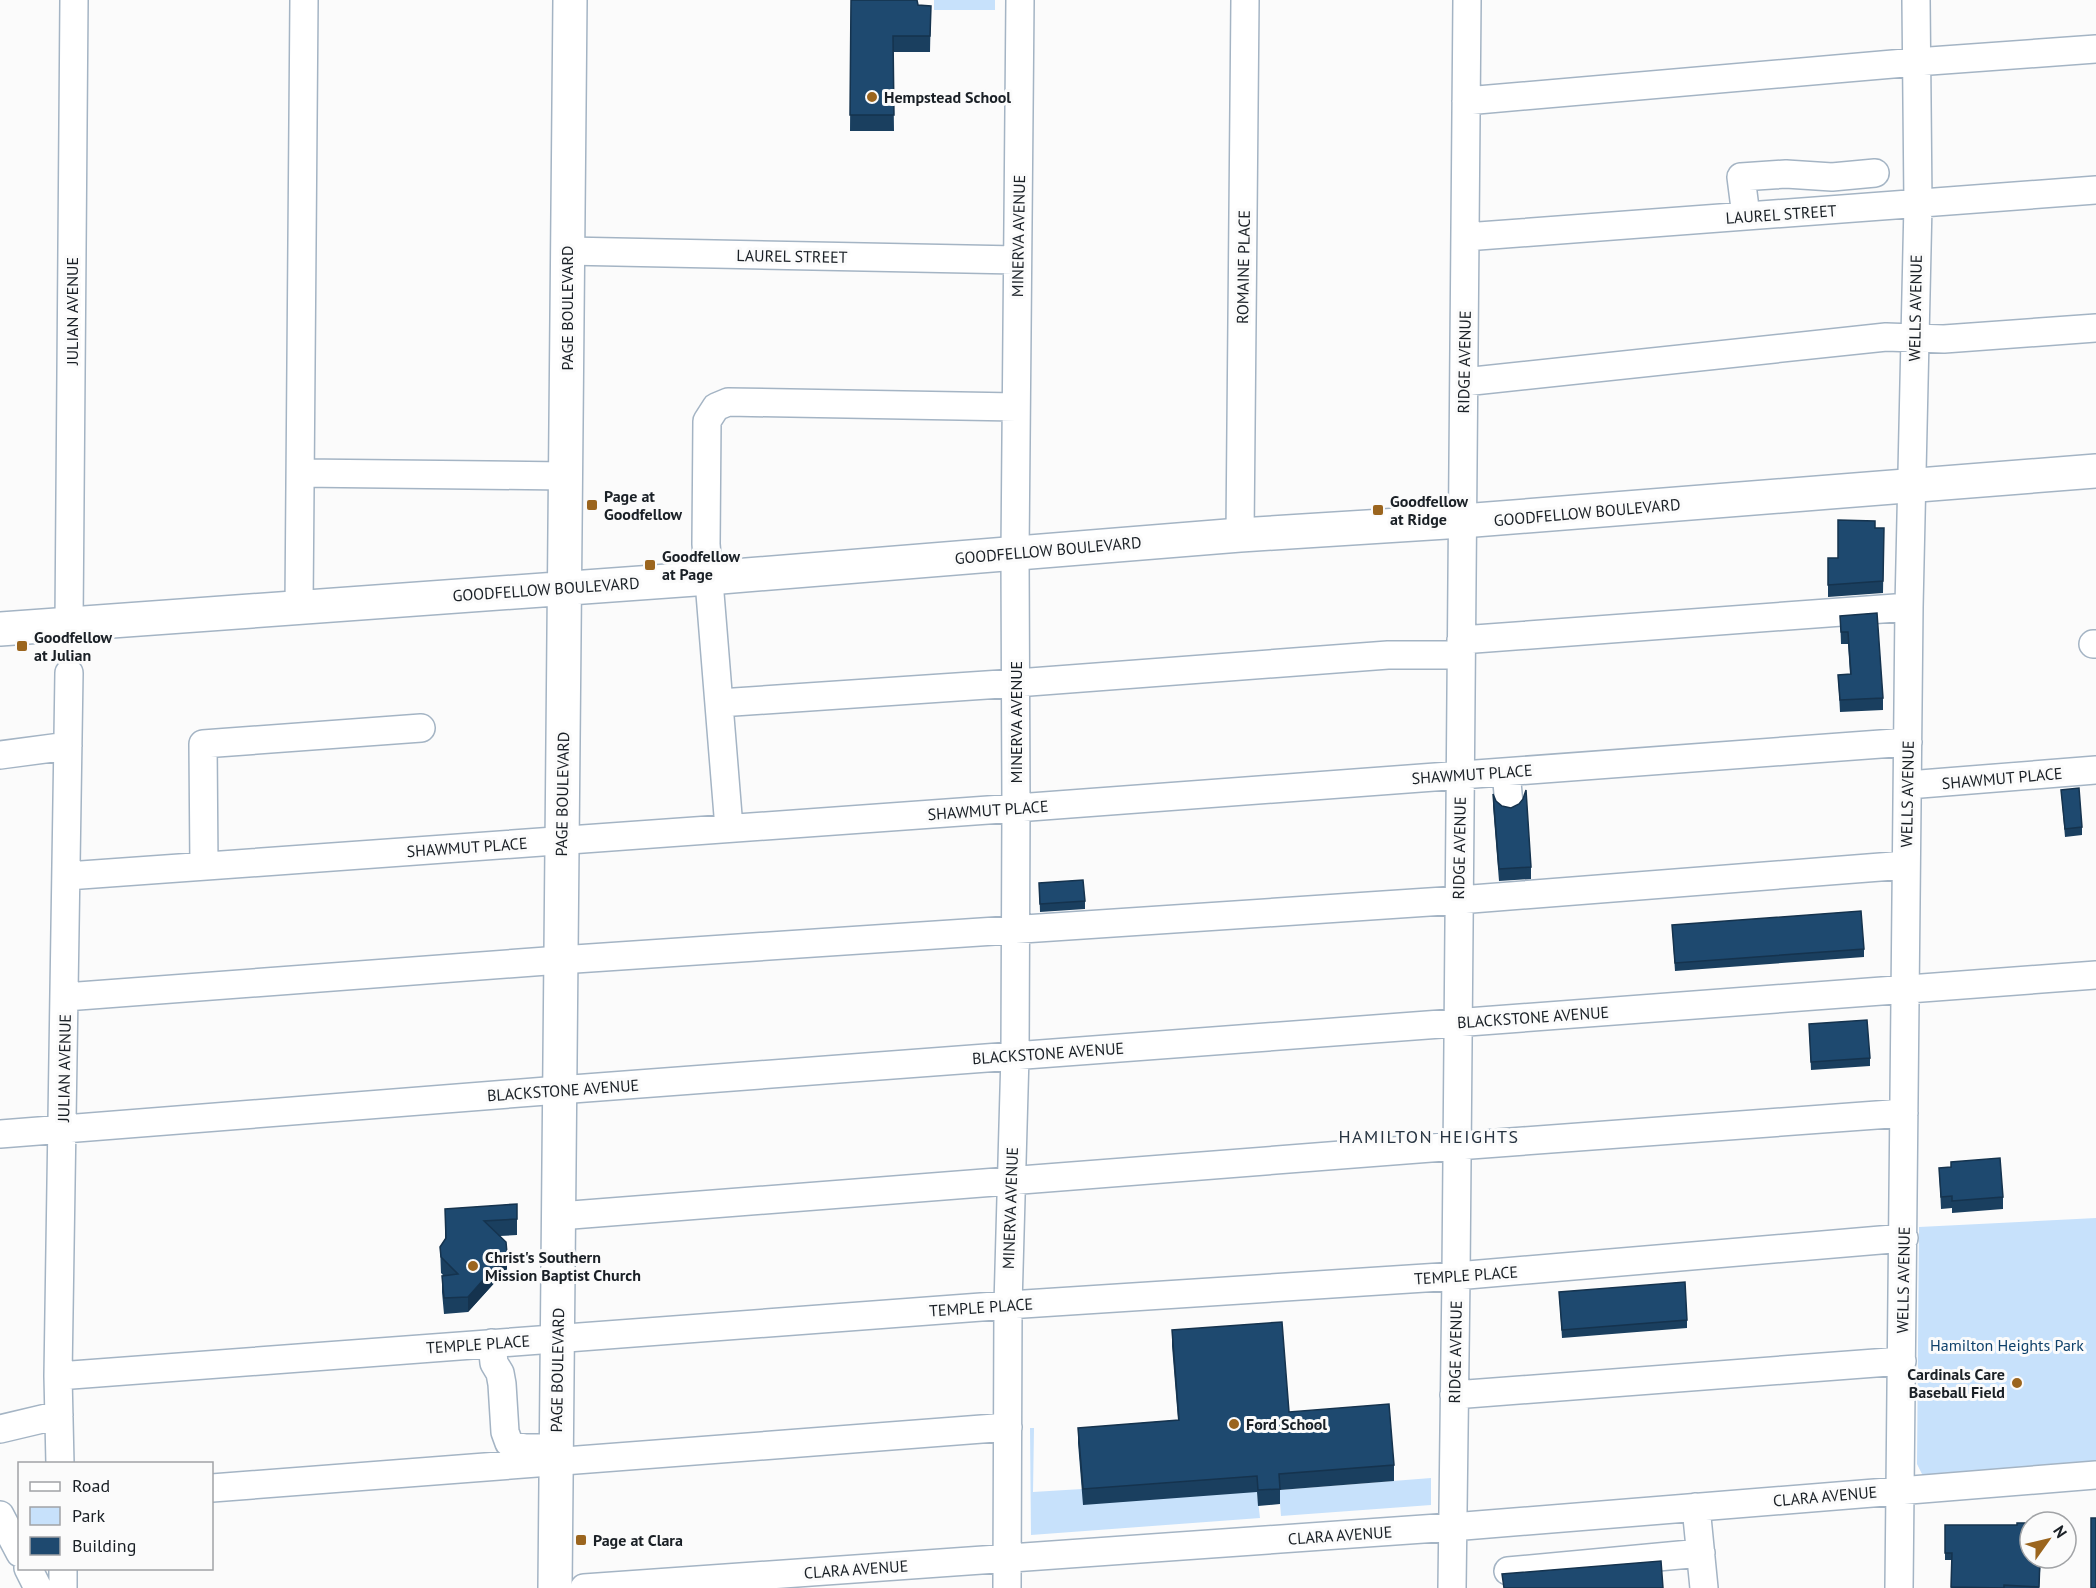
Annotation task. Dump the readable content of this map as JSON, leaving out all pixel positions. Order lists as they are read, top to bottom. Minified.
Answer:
{"streets":{"main road":["PAGE BOULEVARD","GOODFELLOW BOULEVARD"],"street":["LAUREL STREET","MINERVA AVENUE","ROMAINE PLACE","WELLS AVENUE","JULIAN AVENUE","RIDGE AVENUE","SHAWMUT PLACE","BLACKSTONE AVENUE","TEMPLE PLACE","CLARA AVENUE"]},"crossings":[["LAUREL STREET","MINERVA AVENUE"],["LAUREL STREET","PAGE BOULEVARD"],["LAUREL STREET","WELLS AVENUE"],["LAUREL STREET","RIDGE AVENUE"],["MINERVA AVENUE","GOODFELLOW BOULEVARD"],["MINERVA AVENUE","SHAWMUT PLACE"],["MINERVA AVENUE","BLACKSTONE AVENUE"],["MINERVA AVENUE","TEMPLE PLACE"],["MINERVA AVENUE","CLARA AVENUE"],["ROMAINE PLACE","GOODFELLOW BOULEVARD"],["PAGE BOULEVARD","GOODFELLOW BOULEVARD"],["PAGE BOULEVARD","SHAWMUT PLACE"],["PAGE BOULEVARD","BLACKSTONE AVENUE"],["PAGE BOULEVARD","TEMPLE PLACE"],["WELLS AVENUE","GOODFELLOW BOULEVARD"],["WELLS AVENUE","SHAWMUT PLACE"],["WELLS AVENUE","BLACKSTONE AVENUE"],["WELLS AVENUE","TEMPLE PLACE"],["WELLS AVENUE","CLARA AVENUE"],["JULIAN AVENUE","GOODFELLOW BOULEVARD"],["JULIAN AVENUE","SHAWMUT PLACE"],["JULIAN AVENUE","BLACKSTONE AVENUE"],["JULIAN AVENUE","TEMPLE PLACE"],["RIDGE AVENUE","GOODFELLOW BOULEVARD"],["RIDGE AVENUE","SHAWMUT PLACE"],["RIDGE AVENUE","BLACKSTONE AVENUE"],["RIDGE AVENUE","TEMPLE PLACE"],["RIDGE AVENUE","CLARA AVENUE"]],"districts":["HAMILTON HEIGHTS"],"parks":["Hamilton Heights Park"],"places":{"other":["Hempstead School","Christ's Southern Mission Baptist Church","Cardinals Care Baseball Field","Ford School"],"transit":["Page at Goodfellow","Goodfellow at Ridge","Goodfellow at Page","Goodfellow at Julian","Page at Clara"]},"legend":["Road","Park","Building"],"north":"top right"}
